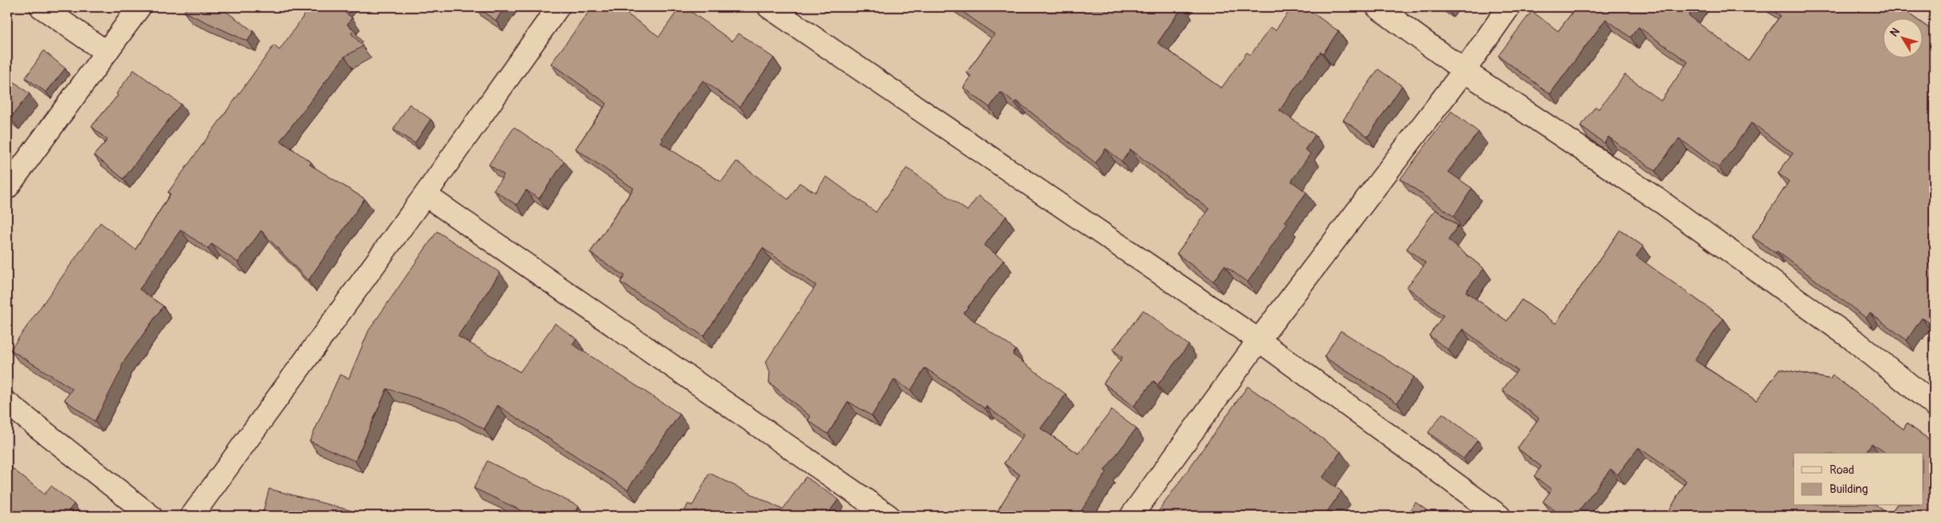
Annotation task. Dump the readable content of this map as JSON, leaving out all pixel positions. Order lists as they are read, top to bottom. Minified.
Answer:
{"legend":["Road","Building"],"north":"top left"}
